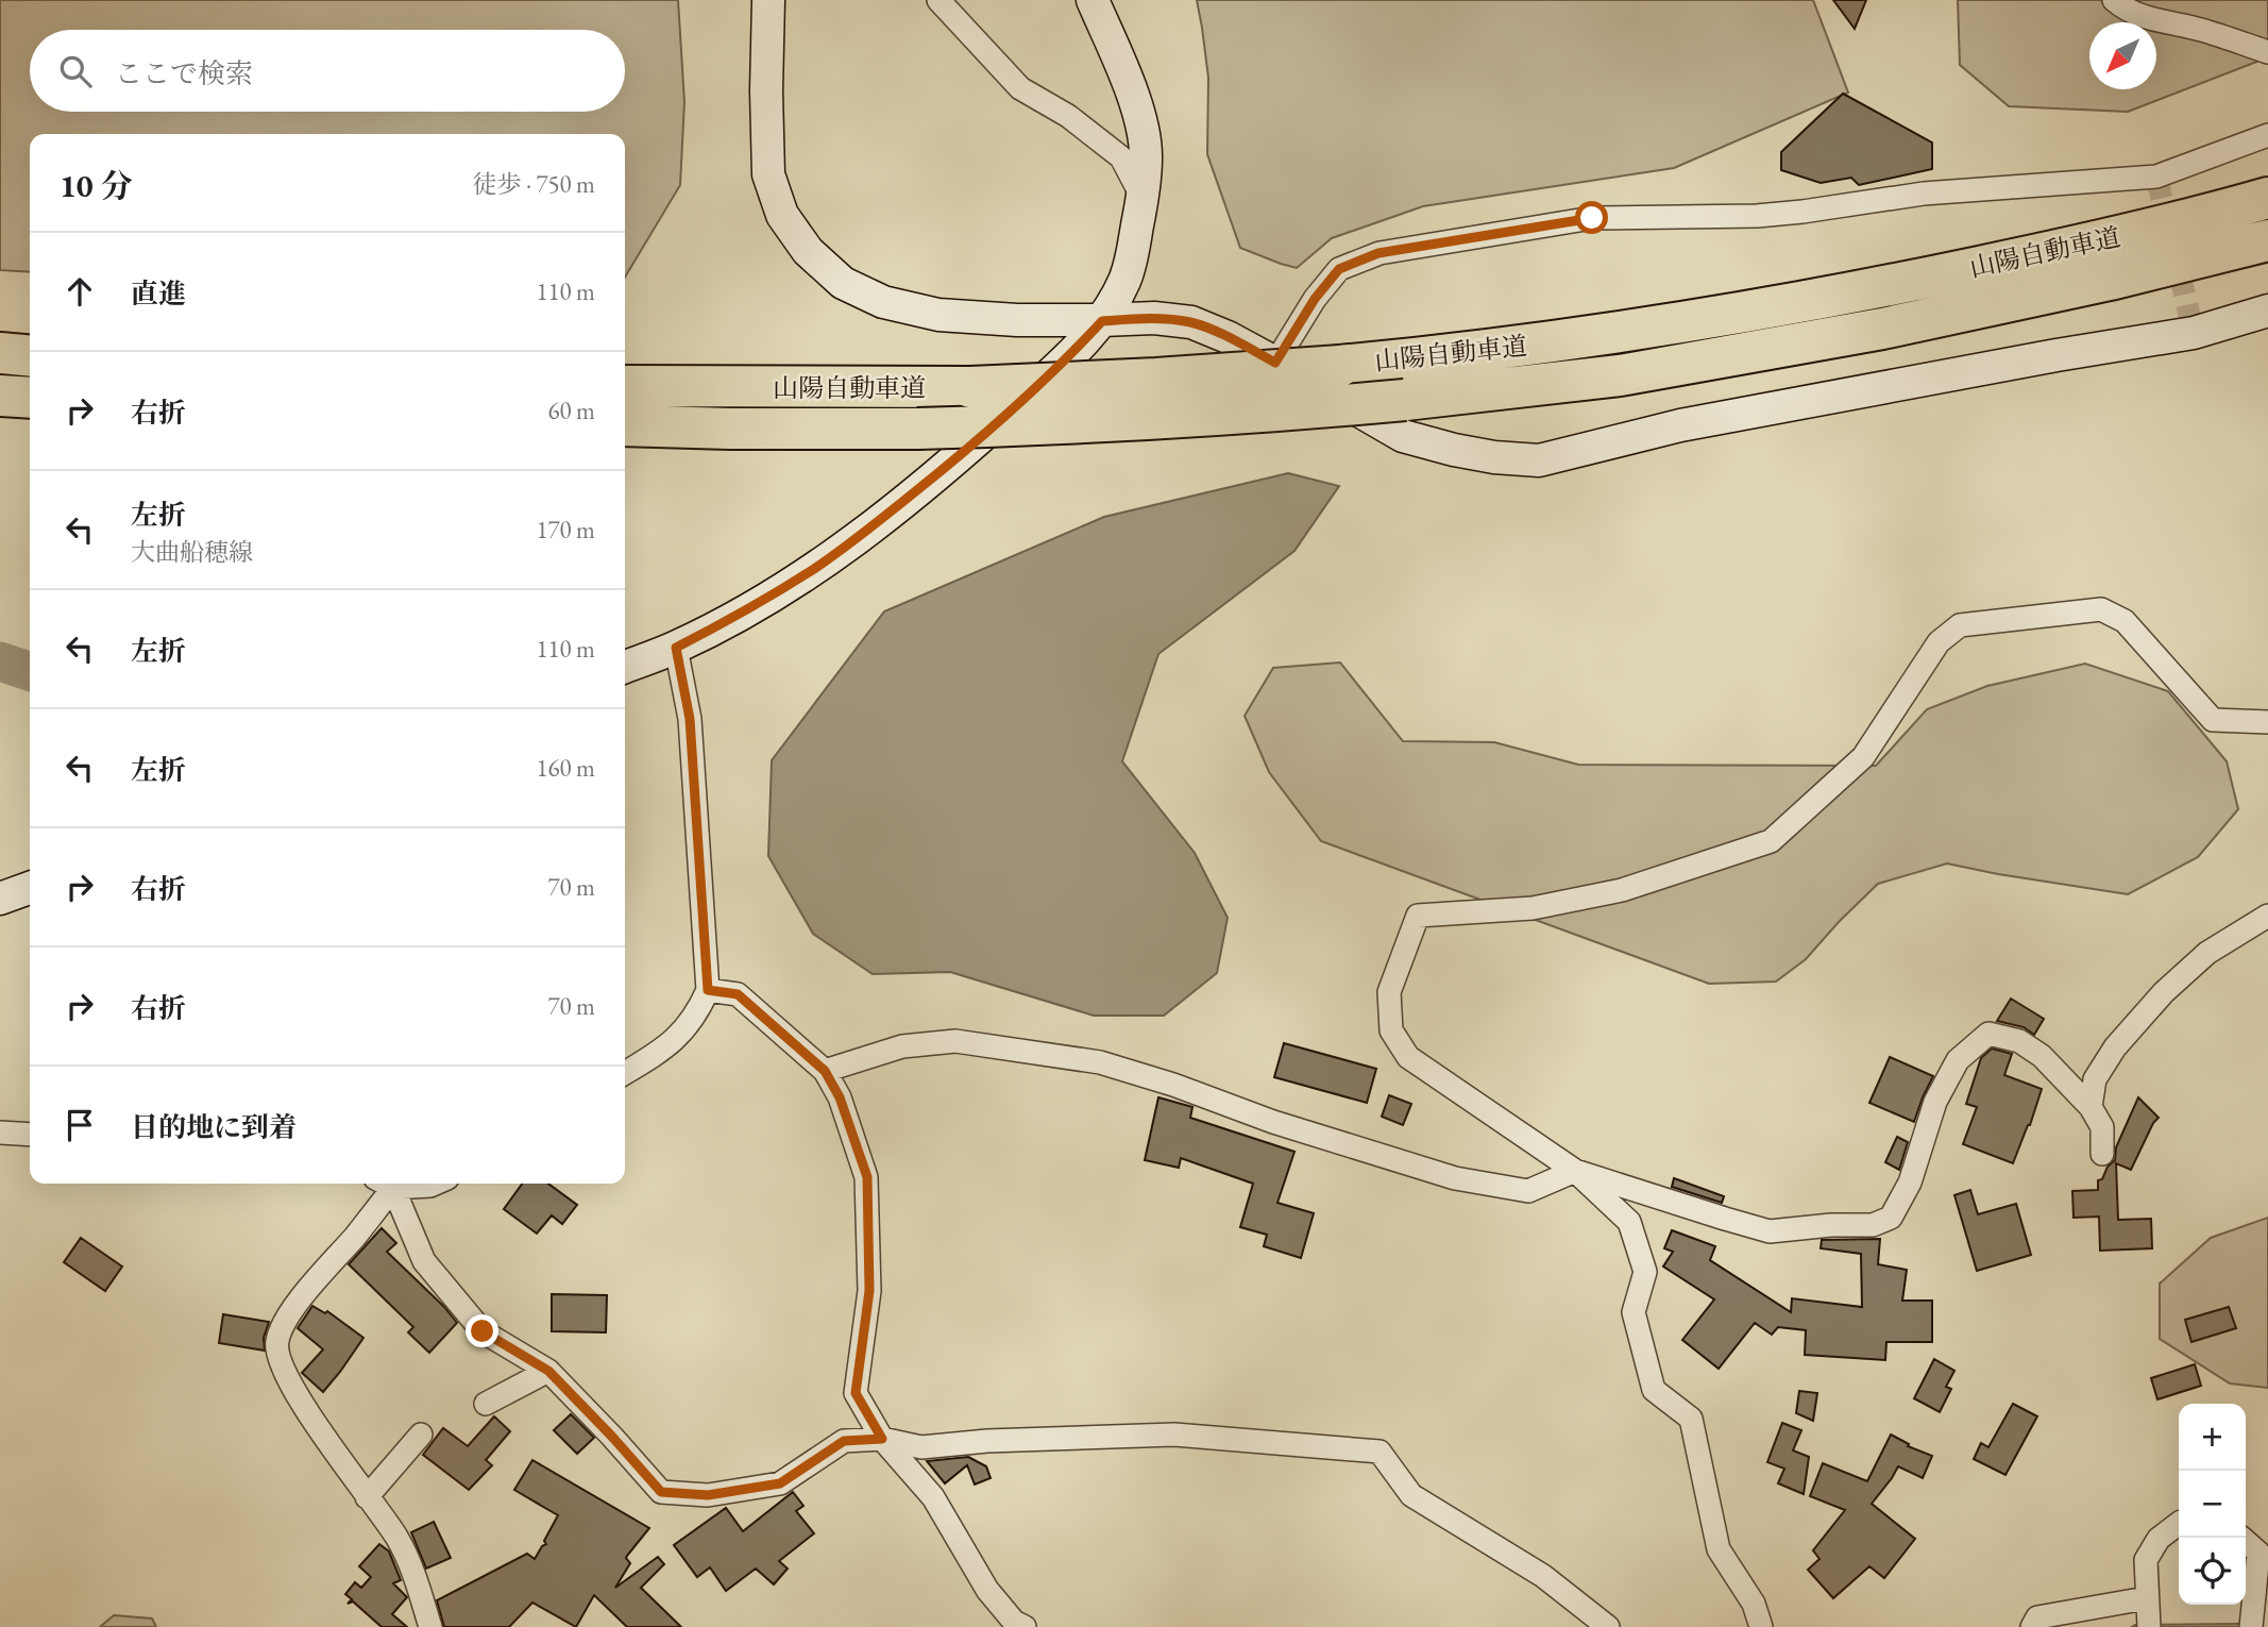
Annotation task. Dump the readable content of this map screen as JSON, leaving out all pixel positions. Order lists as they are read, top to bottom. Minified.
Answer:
{"streets":{"highway":["山陽自動車道"]},"north":"bottom left","page":{"search":"ここで検索","heading":["10 分","徒歩 · 750 m"],"list":[["直進","110 m"],["右折","60 m"],["左折","大曲船穂線","170 m"],["左折","110 m"],["左折","160 m"],["右折","70 m"],["右折","70 m"],"目的地に到着"],"map_buttons":["+","−"]}}
